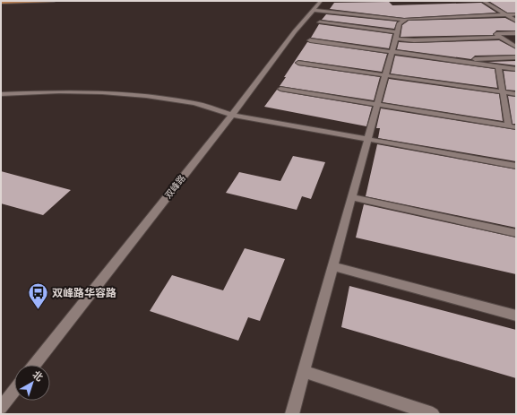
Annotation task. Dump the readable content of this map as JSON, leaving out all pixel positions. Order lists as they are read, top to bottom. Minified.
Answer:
{"streets":{"street":["双峰路"]},"places":{"bus stop":["双峰路华容路"]},"north":"top right"}
